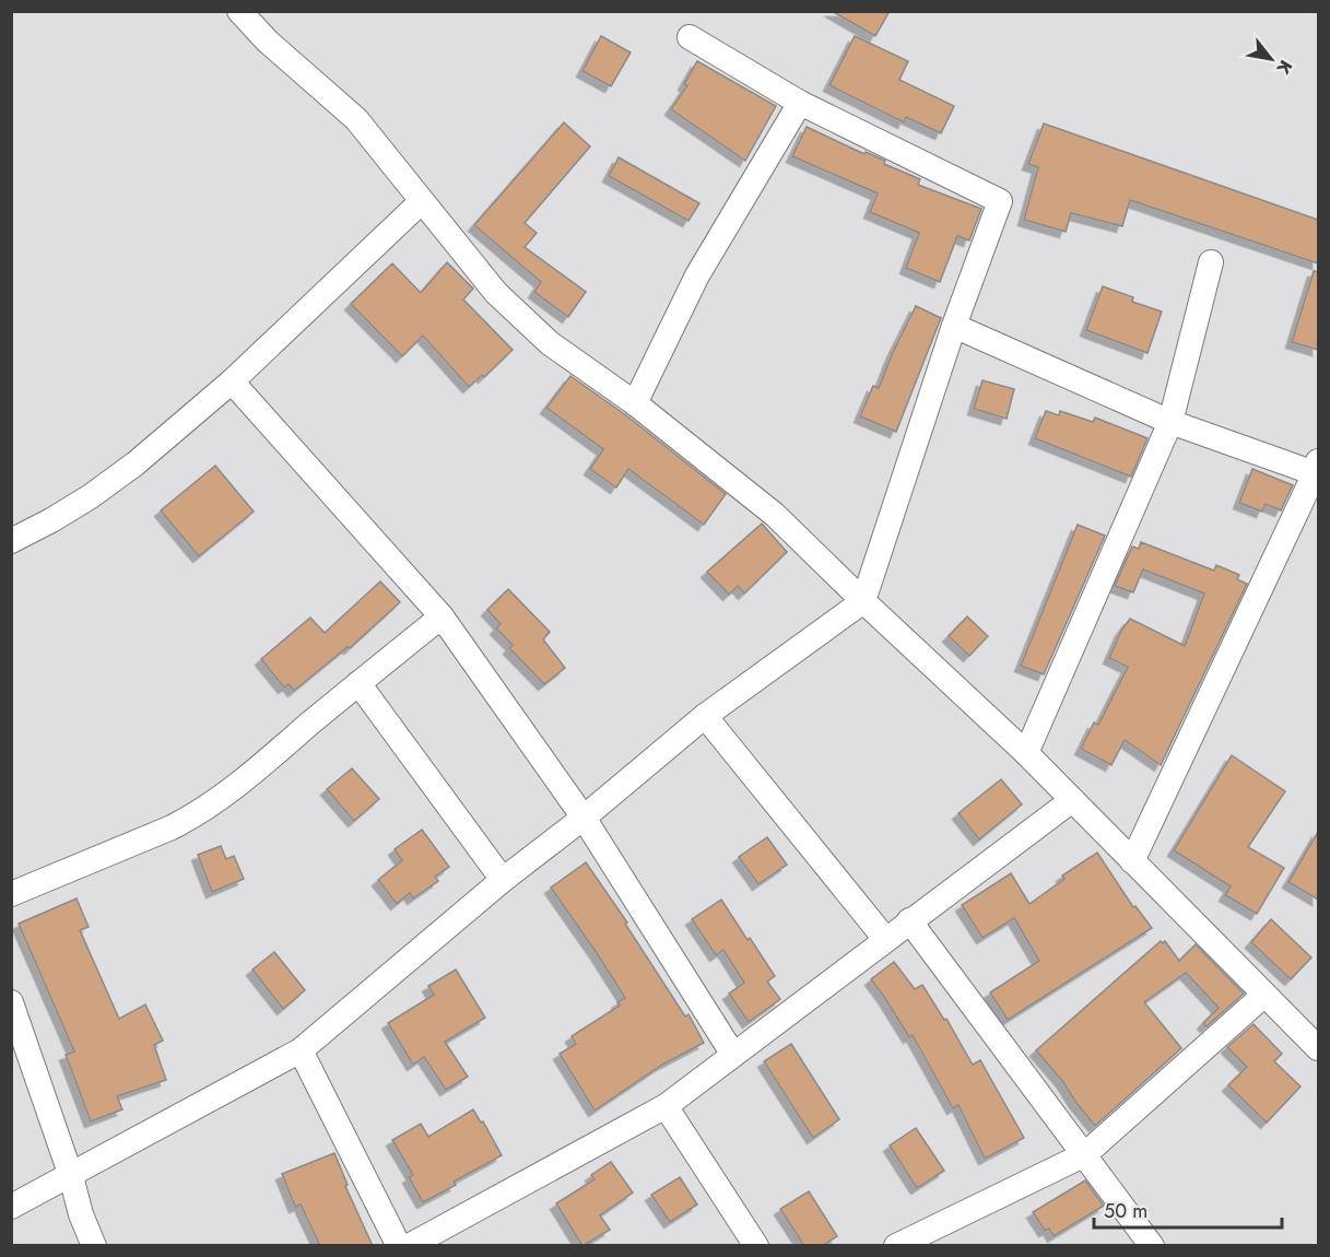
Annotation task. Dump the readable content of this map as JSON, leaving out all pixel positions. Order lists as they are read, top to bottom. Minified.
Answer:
{"scale_bar":"50 m","north":"bottom right"}
